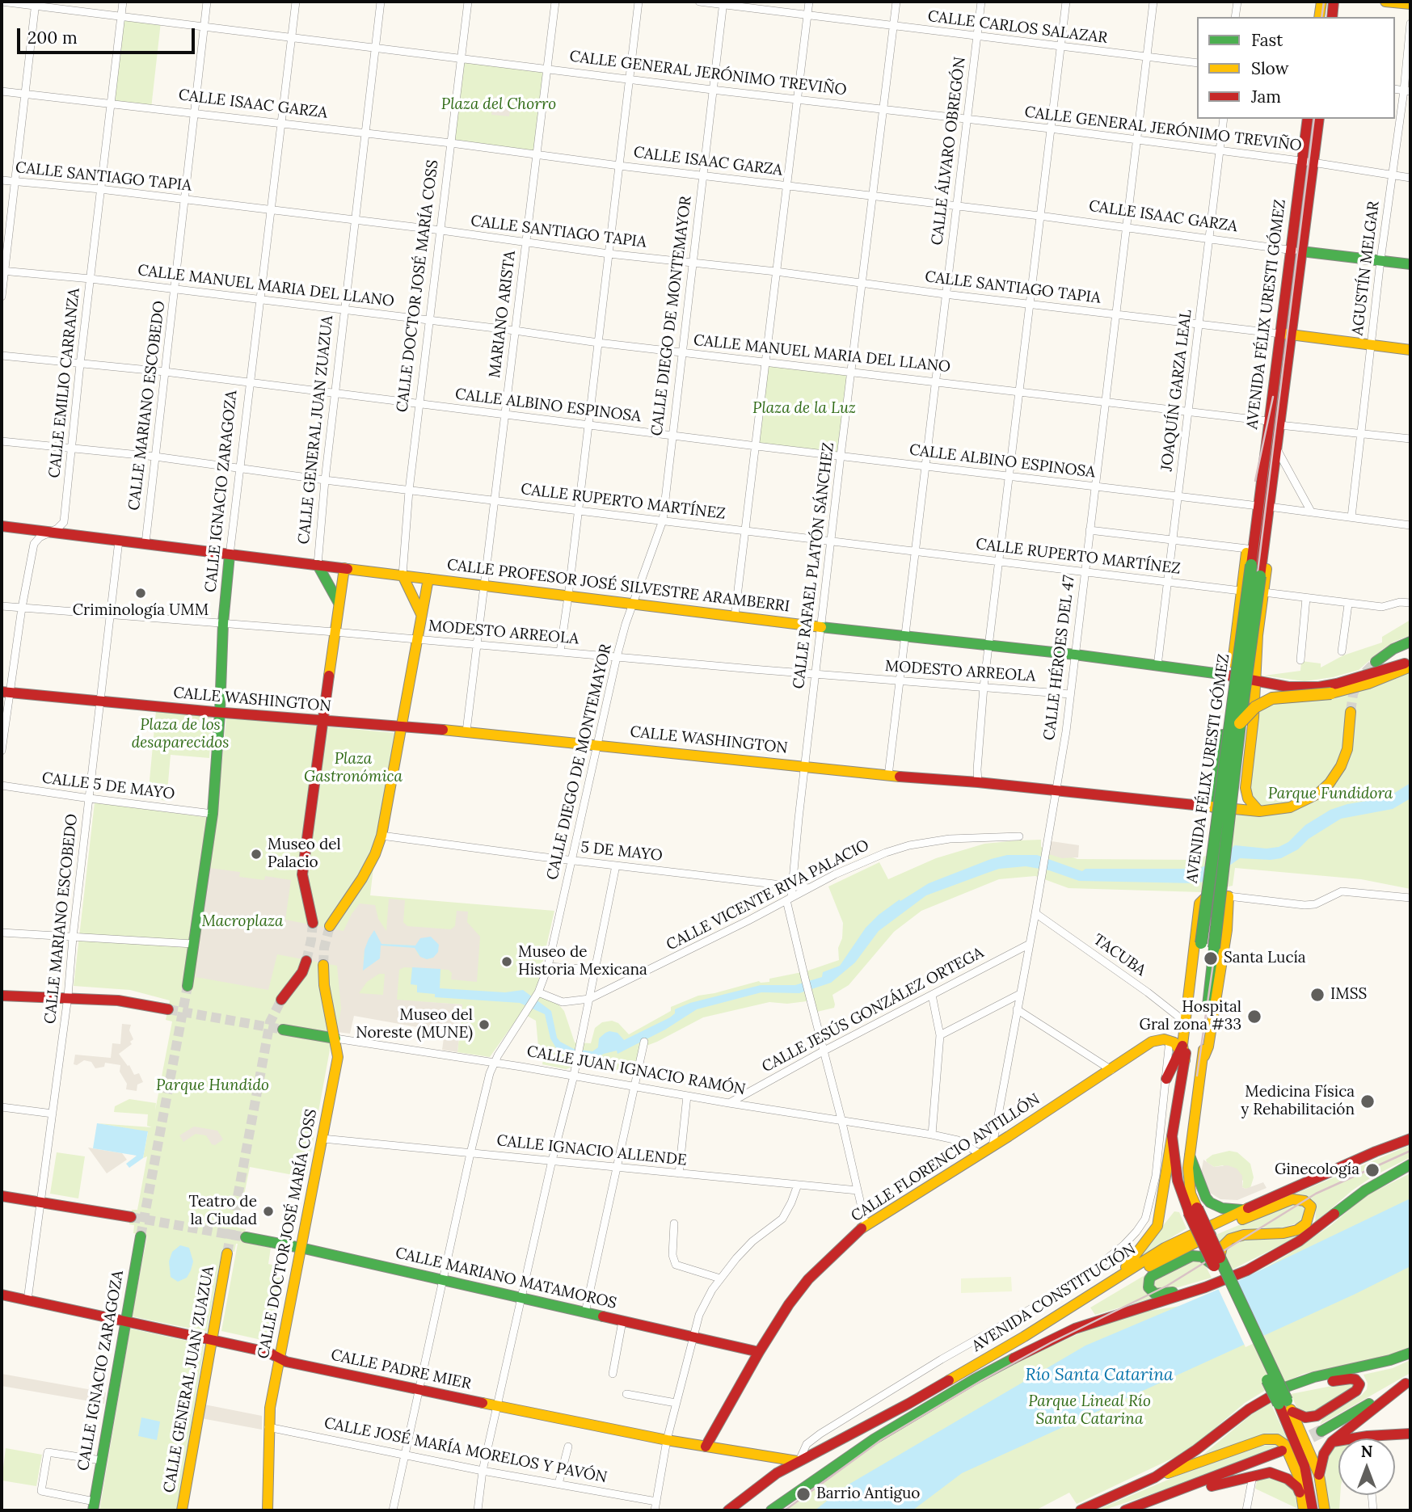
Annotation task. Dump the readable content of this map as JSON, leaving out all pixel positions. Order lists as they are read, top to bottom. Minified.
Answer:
{"streets":{"main road":["CALLE ISAAC GARZA","CALLE DOCTOR JOSÉ MARÍA COSS","AVENIDA FÉLIX URESTI GÓMEZ","CALLE GENERAL JUAN ZUAZUA","CALLE IGNACIO ZARAGOZA","CALLE PROFESOR JOSÉ SILVESTRE ARAMBERRI","CALLE WASHINGTON","CALLE JUAN IGNACIO RAMÓN","CALLE FLORENCIO ANTILLÓN","CALLE MARIANO MATAMOROS","AVENIDA CONSTITUCIÓN","CALLE PADRE MIER"],"street":["CALLE CARLOS SALAZAR","CALLE GENERAL JERÓNIMO TREVIÑO","CALLE ÁLVARO OBREGÓN","CALLE SANTIAGO TAPIA","AGUSTÍN MELGAR","CALLE MANUEL MARIA DEL LLANO","MARIANO ARISTA","CALLE DIEGO DE MONTEMAYOR","CALLE EMILIO CARRANZA","JOAQUÍN GARZA LEAL","CALLE MARIANO ESCOBEDO","CALLE ALBINO ESPINOSA","CALLE RUPERTO MARTÍNEZ","CALLE RAFAEL PLATÓN SÁNCHEZ","MODESTO ARREOLA","CALLE HÉROES DEL 47","CALLE 5 DE MAYO","5 DE MAYO","CALLE VICENTE RIVA PALACIO","TACUBA","CALLE JESÚS GONZÁLEZ ORTEGA","CALLE IGNACIO ALLENDE","CALLE JOSÉ MARÍA MORELOS Y PAVÓN"]},"crossings":[["CALLE CARLOS SALAZAR","CALLE ÁLVARO OBREGÓN"],["CALLE CARLOS SALAZAR","CALLE DIEGO DE MONTEMAYOR"],["CALLE CARLOS SALAZAR","CALLE RAFAEL PLATÓN SÁNCHEZ"],["CALLE CARLOS SALAZAR","CALLE HÉROES DEL 47"],["CALLE GENERAL JERÓNIMO TREVIÑO","CALLE ÁLVARO OBREGÓN"],["CALLE GENERAL JERÓNIMO TREVIÑO","AGUSTÍN MELGAR"],["CALLE GENERAL JERÓNIMO TREVIÑO","CALLE DOCTOR JOSÉ MARÍA COSS"],["CALLE GENERAL JERÓNIMO TREVIÑO","MARIANO ARISTA"],["CALLE GENERAL JERÓNIMO TREVIÑO","AVENIDA FÉLIX URESTI GÓMEZ"],["CALLE GENERAL JERÓNIMO TREVIÑO","CALLE DIEGO DE MONTEMAYOR"],["CALLE GENERAL JERÓNIMO TREVIÑO","CALLE EMILIO CARRANZA"],["CALLE GENERAL JERÓNIMO TREVIÑO","JOAQUÍN GARZA LEAL"],["CALLE GENERAL JERÓNIMO TREVIÑO","CALLE MARIANO ESCOBEDO"],["CALLE GENERAL JERÓNIMO TREVIÑO","CALLE GENERAL JUAN ZUAZUA"],["CALLE GENERAL JERÓNIMO TREVIÑO","CALLE IGNACIO ZARAGOZA"],["CALLE GENERAL JERÓNIMO TREVIÑO","CALLE RAFAEL PLATÓN SÁNCHEZ"],["CALLE GENERAL JERÓNIMO TREVIÑO","CALLE HÉROES DEL 47"],["CALLE ISAAC GARZA","CALLE ÁLVARO OBREGÓN"],["CALLE ISAAC GARZA","AGUSTÍN MELGAR"],["CALLE ISAAC GARZA","CALLE DOCTOR JOSÉ MARÍA COSS"],["CALLE ISAAC GARZA","MARIANO ARISTA"],["CALLE ISAAC GARZA","AVENIDA FÉLIX URESTI GÓMEZ"],["CALLE ISAAC GARZA","CALLE DIEGO DE MONTEMAYOR"],["CALLE ISAAC GARZA","CALLE EMILIO CARRANZA"],["CALLE ISAAC GARZA","JOAQUÍN GARZA LEAL"],["CALLE ISAAC GARZA","CALLE MARIANO ESCOBEDO"],["CALLE ISAAC GARZA","CALLE GENERAL JUAN ZUAZUA"],["CALLE ISAAC GARZA","CALLE IGNACIO ZARAGOZA"],["CALLE ISAAC GARZA","CALLE RAFAEL PLATÓN SÁNCHEZ"],["CALLE ISAAC GARZA","CALLE HÉROES DEL 47"],["CALLE ÁLVARO OBREGÓN","CALLE SANTIAGO TAPIA"],["CALLE ÁLVARO OBREGÓN","CALLE MANUEL MARIA DEL LLANO"],["CALLE ÁLVARO OBREGÓN","CALLE ALBINO ESPINOSA"],["CALLE ÁLVARO OBREGÓN","CALLE RUPERTO MARTÍNEZ"],["CALLE ÁLVARO OBREGÓN","CALLE PROFESOR JOSÉ SILVESTRE ARAMBERRI"],["CALLE ÁLVARO OBREGÓN","MODESTO ARREOLA"],["CALLE ÁLVARO OBREGÓN","CALLE WASHINGTON"],["CALLE SANTIAGO TAPIA","CALLE DOCTOR JOSÉ MARÍA COSS"],["CALLE SANTIAGO TAPIA","MARIANO ARISTA"],["CALLE SANTIAGO TAPIA","AVENIDA FÉLIX URESTI GÓMEZ"],["CALLE SANTIAGO TAPIA","CALLE DIEGO DE MONTEMAYOR"],["CALLE SANTIAGO TAPIA","CALLE EMILIO CARRANZA"],["CALLE SANTIAGO TAPIA","JOAQUÍN GARZA LEAL"],["CALLE SANTIAGO TAPIA","CALLE MARIANO ESCOBEDO"],["CALLE SANTIAGO TAPIA","CALLE GENERAL JUAN ZUAZUA"],["CALLE SANTIAGO TAPIA","CALLE IGNACIO ZARAGOZA"],["CALLE SANTIAGO TAPIA","CALLE RAFAEL PLATÓN SÁNCHEZ"],["CALLE SANTIAGO TAPIA","CALLE HÉROES DEL 47"],["AGUSTÍN MELGAR","CALLE MANUEL MARIA DEL LLANO"],["AGUSTÍN MELGAR","CALLE ALBINO ESPINOSA"],["CALLE MANUEL MARIA DEL LLANO","CALLE DOCTOR JOSÉ MARÍA COSS"],["CALLE MANUEL MARIA DEL LLANO","MARIANO ARISTA"],["CALLE MANUEL MARIA DEL LLANO","AVENIDA FÉLIX URESTI GÓMEZ"],["CALLE MANUEL MARIA DEL LLANO","CALLE DIEGO DE MONTEMAYOR"],["CALLE MANUEL MARIA DEL LLANO","CALLE EMILIO CARRANZA"],["CALLE MANUEL MARIA DEL LLANO","JOAQUÍN GARZA LEAL"],["CALLE MANUEL MARIA DEL LLANO","CALLE MARIANO ESCOBEDO"],["CALLE MANUEL MARIA DEL LLANO","CALLE GENERAL JUAN ZUAZUA"],["CALLE MANUEL MARIA DEL LLANO","CALLE IGNACIO ZARAGOZA"],["CALLE MANUEL MARIA DEL LLANO","CALLE RAFAEL PLATÓN SÁNCHEZ"],["CALLE MANUEL MARIA DEL LLANO","CALLE HÉROES DEL 47"],["CALLE DOCTOR JOSÉ MARÍA COSS","CALLE ALBINO ESPINOSA"],["CALLE DOCTOR JOSÉ MARÍA COSS","CALLE RUPERTO MARTÍNEZ"],["CALLE DOCTOR JOSÉ MARÍA COSS","CALLE PROFESOR JOSÉ SILVESTRE ARAMBERRI"],["CALLE DOCTOR JOSÉ MARÍA COSS","CALLE JUAN IGNACIO RAMÓN"],["CALLE DOCTOR JOSÉ MARÍA COSS","CALLE IGNACIO ALLENDE"],["CALLE DOCTOR JOSÉ MARÍA COSS","CALLE MARIANO MATAMOROS"],["CALLE DOCTOR JOSÉ MARÍA COSS","CALLE PADRE MIER"],["CALLE DOCTOR JOSÉ MARÍA COSS","CALLE JOSÉ MARÍA MORELOS Y PAVÓN"],["MARIANO ARISTA","CALLE ALBINO ESPINOSA"],["MARIANO ARISTA","CALLE RUPERTO MARTÍNEZ"],["MARIANO ARISTA","CALLE PROFESOR JOSÉ SILVESTRE ARAMBERRI"],["MARIANO ARISTA","MODESTO ARREOLA"],["MARIANO ARISTA","CALLE WASHINGTON"],["AVENIDA FÉLIX URESTI GÓMEZ","CALLE ALBINO ESPINOSA"],["CALLE DIEGO DE MONTEMAYOR","CALLE ALBINO ESPINOSA"],["CALLE DIEGO DE MONTEMAYOR","CALLE RUPERTO MARTÍNEZ"],["CALLE DIEGO DE MONTEMAYOR","CALLE PROFESOR JOSÉ SILVESTRE ARAMBERRI"],["CALLE DIEGO DE MONTEMAYOR","MODESTO ARREOLA"],["CALLE DIEGO DE MONTEMAYOR","CALLE WASHINGTON"],["CALLE DIEGO DE MONTEMAYOR","5 DE MAYO"],["CALLE DIEGO DE MONTEMAYOR","CALLE VICENTE RIVA PALACIO"],["CALLE DIEGO DE MONTEMAYOR","CALLE JUAN IGNACIO RAMÓN"],["CALLE DIEGO DE MONTEMAYOR","CALLE IGNACIO ALLENDE"],["CALLE DIEGO DE MONTEMAYOR","CALLE MARIANO MATAMOROS"],["CALLE DIEGO DE MONTEMAYOR","CALLE PADRE MIER"],["CALLE DIEGO DE MONTEMAYOR","CALLE JOSÉ MARÍA MORELOS Y PAVÓN"],["CALLE EMILIO CARRANZA","CALLE ALBINO ESPINOSA"],["CALLE EMILIO CARRANZA","CALLE RUPERTO MARTÍNEZ"],["CALLE EMILIO CARRANZA","CALLE PROFESOR JOSÉ SILVESTRE ARAMBERRI"],["CALLE EMILIO CARRANZA","MODESTO ARREOLA"],["CALLE EMILIO CARRANZA","CALLE WASHINGTON"],["JOAQUÍN GARZA LEAL","CALLE ALBINO ESPINOSA"],["JOAQUÍN GARZA LEAL","CALLE RUPERTO MARTÍNEZ"],["JOAQUÍN GARZA LEAL","CALLE PROFESOR JOSÉ SILVESTRE ARAMBERRI"],["CALLE MARIANO ESCOBEDO","CALLE ALBINO ESPINOSA"],["CALLE MARIANO ESCOBEDO","CALLE RUPERTO MARTÍNEZ"],["CALLE MARIANO ESCOBEDO","CALLE PROFESOR JOSÉ SILVESTRE ARAMBERRI"],["CALLE MARIANO ESCOBEDO","MODESTO ARREOLA"],["CALLE MARIANO ESCOBEDO","CALLE WASHINGTON"],["CALLE MARIANO ESCOBEDO","CALLE 5 DE MAYO"],["CALLE MARIANO ESCOBEDO","CALLE PADRE MIER"],["CALLE ALBINO ESPINOSA","CALLE GENERAL JUAN ZUAZUA"],["CALLE ALBINO ESPINOSA","CALLE IGNACIO ZARAGOZA"],["CALLE ALBINO ESPINOSA","CALLE RAFAEL PLATÓN SÁNCHEZ"],["CALLE ALBINO ESPINOSA","CALLE HÉROES DEL 47"],["CALLE GENERAL JUAN ZUAZUA","CALLE RUPERTO MARTÍNEZ"],["CALLE GENERAL JUAN ZUAZUA","CALLE PROFESOR JOSÉ SILVESTRE ARAMBERRI"],["CALLE GENERAL JUAN ZUAZUA","CALLE PADRE MIER"],["CALLE IGNACIO ZARAGOZA","CALLE RUPERTO MARTÍNEZ"],["CALLE IGNACIO ZARAGOZA","CALLE PROFESOR JOSÉ SILVESTRE ARAMBERRI"],["CALLE IGNACIO ZARAGOZA","MODESTO ARREOLA"],["CALLE IGNACIO ZARAGOZA","CALLE WASHINGTON"],["CALLE IGNACIO ZARAGOZA","CALLE 5 DE MAYO"],["CALLE IGNACIO ZARAGOZA","CALLE PADRE MIER"],["CALLE RUPERTO MARTÍNEZ","CALLE RAFAEL PLATÓN SÁNCHEZ"],["CALLE RUPERTO MARTÍNEZ","CALLE HÉROES DEL 47"],["CALLE RAFAEL PLATÓN SÁNCHEZ","CALLE PROFESOR JOSÉ SILVESTRE ARAMBERRI"],["CALLE RAFAEL PLATÓN SÁNCHEZ","MODESTO ARREOLA"],["CALLE RAFAEL PLATÓN SÁNCHEZ","CALLE WASHINGTON"],["CALLE RAFAEL PLATÓN SÁNCHEZ","5 DE MAYO"],["CALLE RAFAEL PLATÓN SÁNCHEZ","CALLE VICENTE RIVA PALACIO"],["CALLE RAFAEL PLATÓN SÁNCHEZ","CALLE JESÚS GONZÁLEZ ORTEGA"],["CALLE RAFAEL PLATÓN SÁNCHEZ","CALLE JUAN IGNACIO RAMÓN"],["CALLE RAFAEL PLATÓN SÁNCHEZ","CALLE IGNACIO ALLENDE"],["CALLE RAFAEL PLATÓN SÁNCHEZ","CALLE FLORENCIO ANTILLÓN"],["CALLE PROFESOR JOSÉ SILVESTRE ARAMBERRI","CALLE HÉROES DEL 47"],["MODESTO ARREOLA","CALLE HÉROES DEL 47"],["CALLE HÉROES DEL 47","CALLE WASHINGTON"],["CALLE HÉROES DEL 47","TACUBA"],["CALLE HÉROES DEL 47","CALLE JESÚS GONZÁLEZ ORTEGA"],["CALLE HÉROES DEL 47","CALLE FLORENCIO ANTILLÓN"],["CALLE JESÚS GONZÁLEZ ORTEGA","CALLE JUAN IGNACIO RAMÓN"],["CALLE JUAN IGNACIO RAMÓN","CALLE FLORENCIO ANTILLÓN"],["CALLE FLORENCIO ANTILLÓN","CALLE MARIANO MATAMOROS"],["CALLE FLORENCIO ANTILLÓN","CALLE PADRE MIER"],["AVENIDA CONSTITUCIÓN","CALLE PADRE MIER"]],"water":["Río Santa Catarina"],"parks":["Plaza del Chorro","Plaza de la Luz","Plaza de los desaparecidos","Plaza Gastronómica","Parque Fundidora","Macroplaza","Parque Hundido","Parque Lineal Río Santa Catarina"],"places":["Criminología UMM","Museo del Palacio","Santa Lucía","Museo de Historia Mexicana","IMSS","Hospital Gral zona #33","Museo del Noreste (MUNE)","Medicina Física y Rehabilitación","Ginecología","Teatro de la Ciudad","Barrio Antiguo"],"legend":["Fast","Slow","Jam"],"scale_bar":"200 m","north":"top"}
